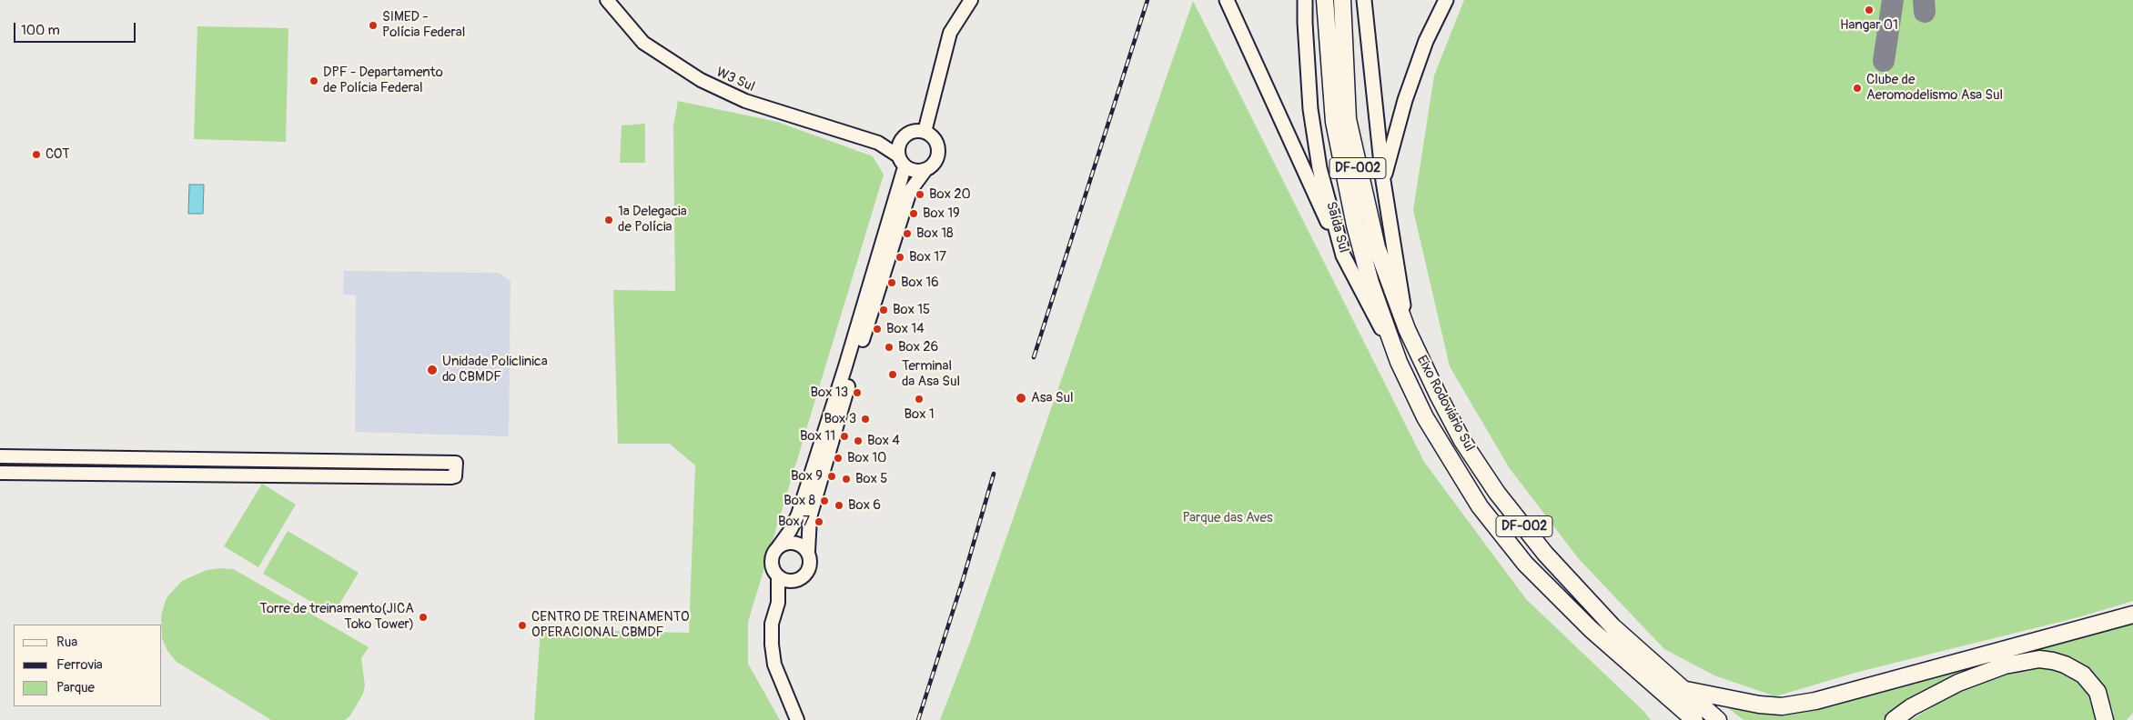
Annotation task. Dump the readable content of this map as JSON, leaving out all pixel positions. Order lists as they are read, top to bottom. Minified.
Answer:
{"streets":{"highway":["DF-002","Eixo Rodoviário Sul"],"main road":["Saída Sul"],"street":["W3 Sul"]},"crossings":[["Saída Sul","Eixo Rodoviário Sul"]],"parks":["Parque das Aves"],"places":["Hangar 01","SIMED - Polícia Federal","DPF - Departamento de Polícia Federal","Clube de Aeromodelismo Asa Sul","COT","Box 20","Box 19","1ª Delegacia de Polícia","Box 18","Box 17","Box 16","Box 15","Box 14","Box 26","Unidade Policlinica do CBMDF","Terminal da Asa Sul","Box 13","Asa Sul","Box 1","Box 3","Box 11","Box 4","Box 10","Box 9","Box 5","Box 8","Box 6","Box 7","Torre de treinamento(JICA Toko Tower)","CENTRO DE TREINAMENTO OPERACIONAL CBMDF"],"legend":["Rua","Ferrovia","Parque"],"scale_bar":"100 m"}
